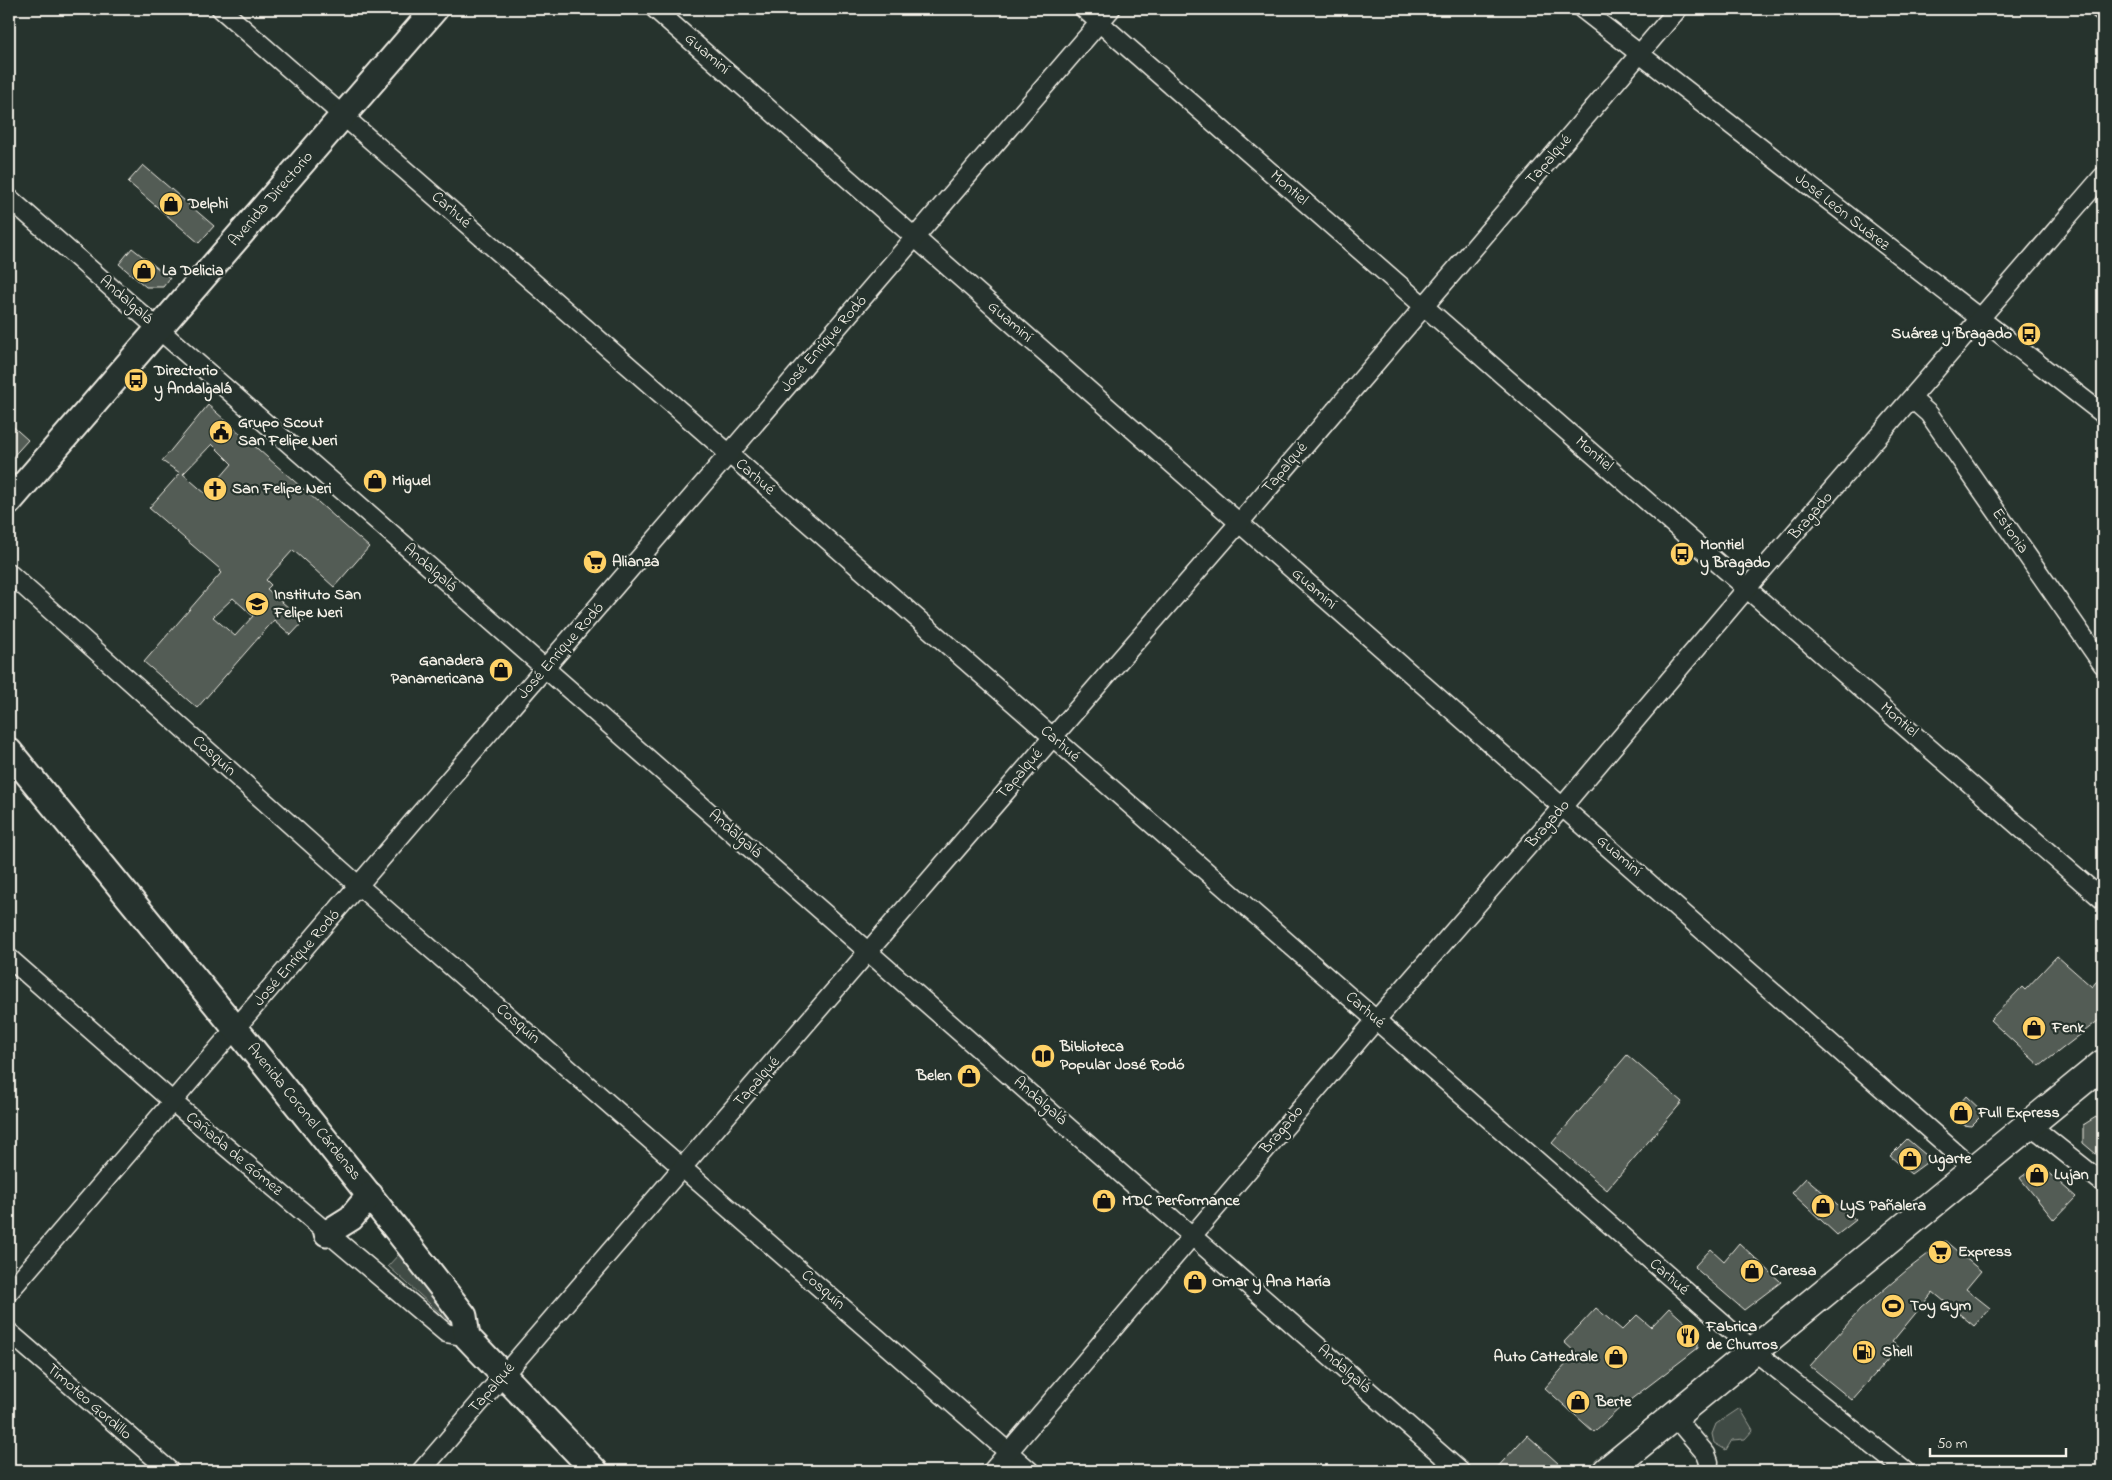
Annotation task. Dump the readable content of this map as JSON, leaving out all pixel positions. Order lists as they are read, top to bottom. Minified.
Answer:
{"streets":{"street":["Guaminí","Tapalqué","Montiel","Avenida Directorio","Carhué","José León Suárez","Andalgalá","José Enrique Rodó","Bragado","Estonia","Cosquín","Avenida Coronel Cárdenas","Cañada de Gómez","Timoteo Gordillo"]},"crossings":[["Guaminí","Tapalqué"],["Guaminí","José Enrique Rodó"],["Guaminí","Bragado"],["Tapalqué","Montiel"],["Tapalqué","Carhué"],["Tapalqué","José León Suárez"],["Tapalqué","Andalgalá"],["Tapalqué","Cosquín"],["Tapalqué","Avenida Coronel Cárdenas"],["Montiel","José Enrique Rodó"],["Montiel","Bragado"],["Avenida Directorio","Carhué"],["Avenida Directorio","Andalgalá"],["Carhué","José Enrique Rodó"],["Carhué","Bragado"],["José León Suárez","Bragado"],["Andalgalá","José Enrique Rodó"],["Andalgalá","Bragado"],["José Enrique Rodó","Cosquín"],["José Enrique Rodó","Avenida Coronel Cárdenas"],["José Enrique Rodó","Cañada de Gómez"],["Bragado","Estonia"],["Bragado","Cosquín"],["Avenida Coronel Cárdenas","Cañada de Gómez"]],"places":{"shop":["Delphi","La Delicia","Miguel","Ganadera Panamericana","Fenk","Belen","Full Express","Ugarte","Lujan","MDC Performance","LyS Pañalera","Caresa","Omar y Ana María","Auto Cattedrale","Berte"],"bus stop":["Suárez y Bragado","Directorio y Andalgalá","Montiel y Bragado"],"public building":["Grupo Scout San Felipe Neri"],"church":["San Felipe Neri"],"supermarket":["Alianza","Express"],"school or university":["Instituto San Felipe Neri"],"library":["Biblioteca Popular José Rodó"],"sports":["Toy Gym"],"restaurant":["Fabrica de Churros"],"fuel station":["Shell"]},"scale_bar":"50 m"}
